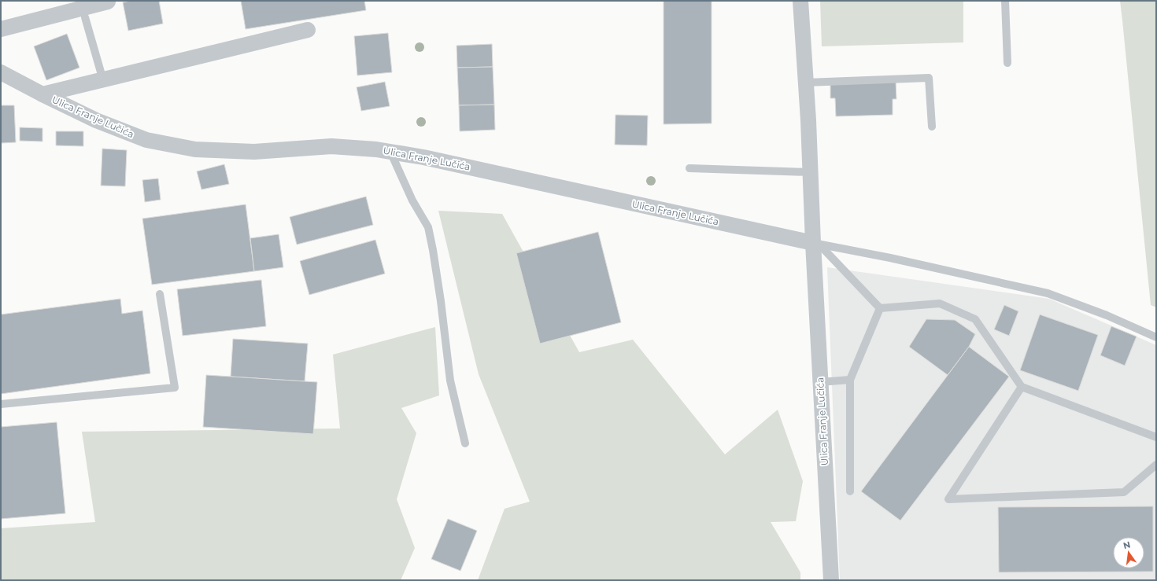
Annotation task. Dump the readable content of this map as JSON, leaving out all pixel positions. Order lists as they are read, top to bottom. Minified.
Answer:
{"streets":{"street":["Ulica Franje Lučića"]},"north":"top"}
